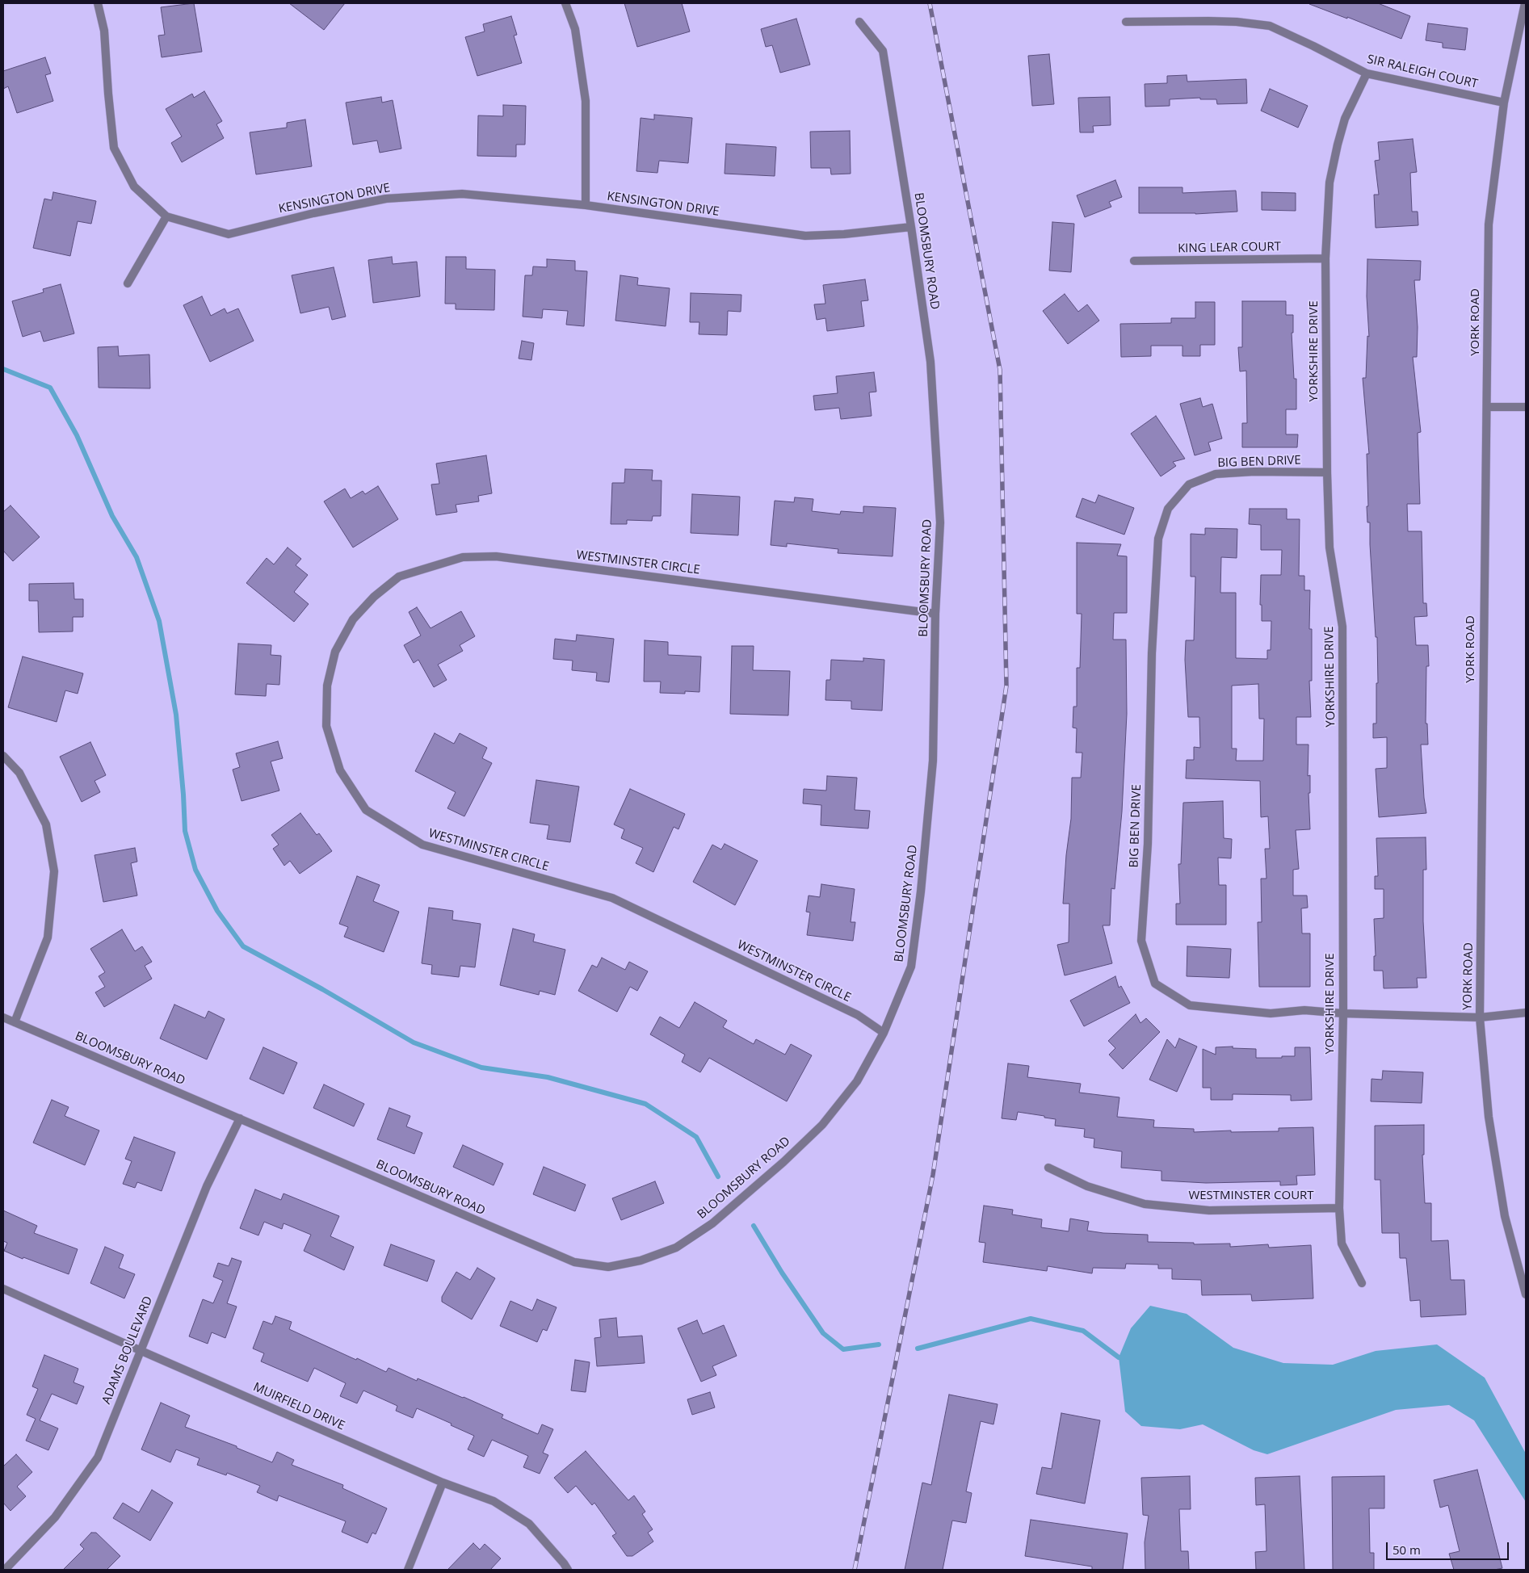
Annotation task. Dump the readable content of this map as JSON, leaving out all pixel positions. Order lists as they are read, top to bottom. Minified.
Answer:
{"streets":{"street":["SIR RALEIGH COURT","KENSINGTON DRIVE","KING LEAR COURT","BLOOMSBURY ROAD","YORK ROAD","YORKSHIRE DRIVE","BIG BEN DRIVE","WESTMINSTER CIRCLE","WESTMINSTER COURT","ADAMS BOULEVARD","MUIRFIELD DRIVE"]},"crossings":[["SIR RALEIGH COURT","YORK ROAD"],["SIR RALEIGH COURT","YORKSHIRE DRIVE"],["KENSINGTON DRIVE","BLOOMSBURY ROAD"],["KING LEAR COURT","YORKSHIRE DRIVE"],["BLOOMSBURY ROAD","WESTMINSTER CIRCLE"],["BLOOMSBURY ROAD","ADAMS BOULEVARD"],["YORK ROAD","BIG BEN DRIVE"],["YORKSHIRE DRIVE","BIG BEN DRIVE"],["YORKSHIRE DRIVE","WESTMINSTER COURT"],["ADAMS BOULEVARD","MUIRFIELD DRIVE"]],"scale_bar":"50 m"}
